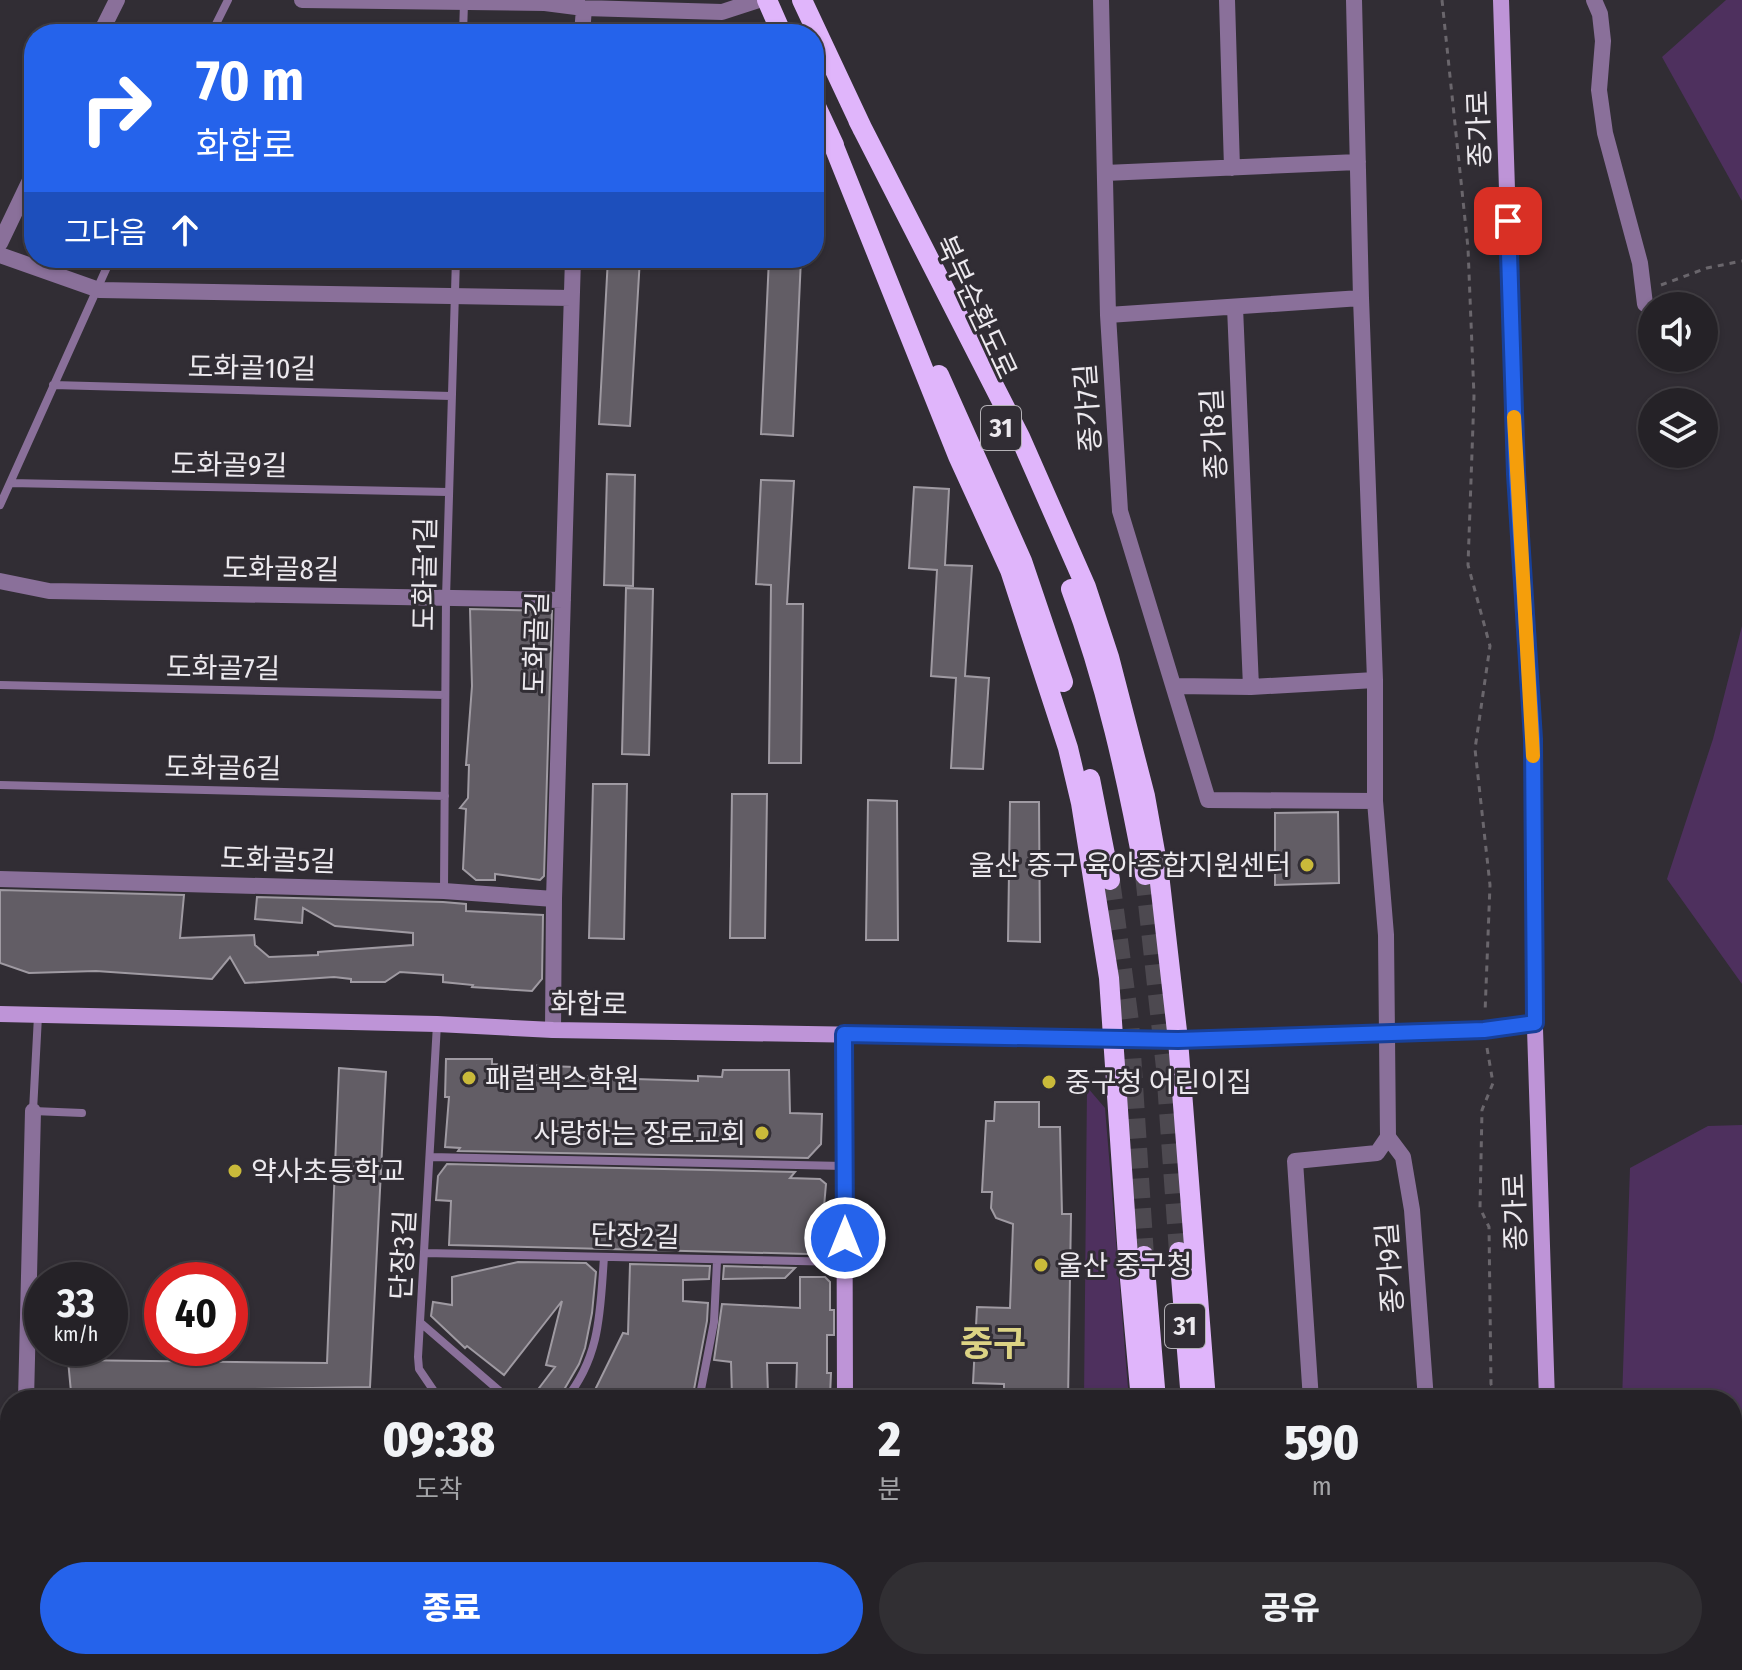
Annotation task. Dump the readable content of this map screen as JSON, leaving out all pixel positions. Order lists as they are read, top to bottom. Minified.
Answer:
{"streets":{"main road":["종가로","북부순환도로","31","화합로"],"street":["종가7길","종가8길","도화골8길","도화골길","도화골5길","종가9길"],"lane":["도화골10길","도화골9길","도화골1길","도화골7길","도화골6길","단장2길","단장3길"]},"crossings":[["도화골10길","도화골1길"],["도화골9길","도화골1길"],["도화골8길","도화골1길"],["도화골8길","도화골길"],["도화골1길","도화골7길"],["도화골1길","도화골6길"],["도화골1길","도화골5길"],["도화골길","도화골5길"],["도화골길","화합로"],["화합로","단장3길"],["단장2길","단장3길"]],"districts":["중구"],"places":["울산 중구 육아종합지원센터","패럴랙스학원","중구청 어린이집","사랑하는 장로교회","약사초등학교","울산 중구청"],"page":{"turn":["70 m","화합로"],"then":"그다음","speed":"33 km/h","limit":"40","eta":["09:38","도착","2","분","590","m"],"buttons":["종료","공유"]}}
